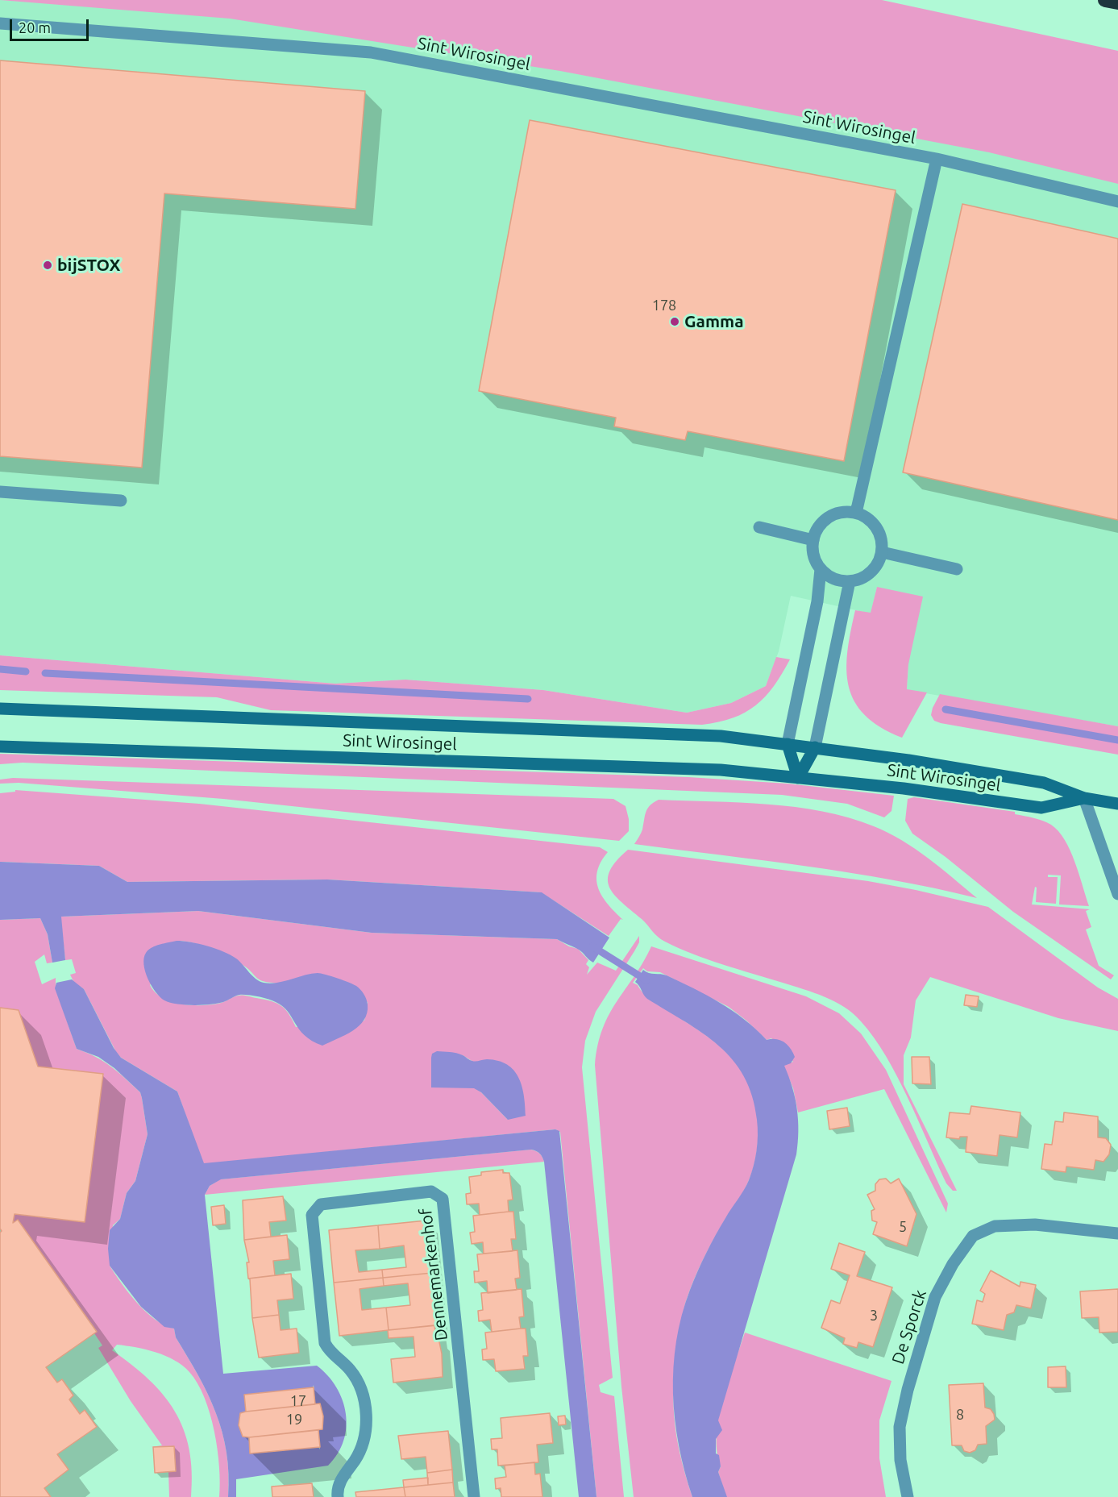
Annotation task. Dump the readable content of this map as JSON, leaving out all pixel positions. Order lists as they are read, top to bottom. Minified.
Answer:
{"streets":{"main road":["Sint Wirosingel"],"street":["Dennemarkenhof","De Sporck"]},"places":["bijSTOX","Gamma"],"house_numbers":["178","5","3","17","8","19"],"scale_bar":"20 m"}
